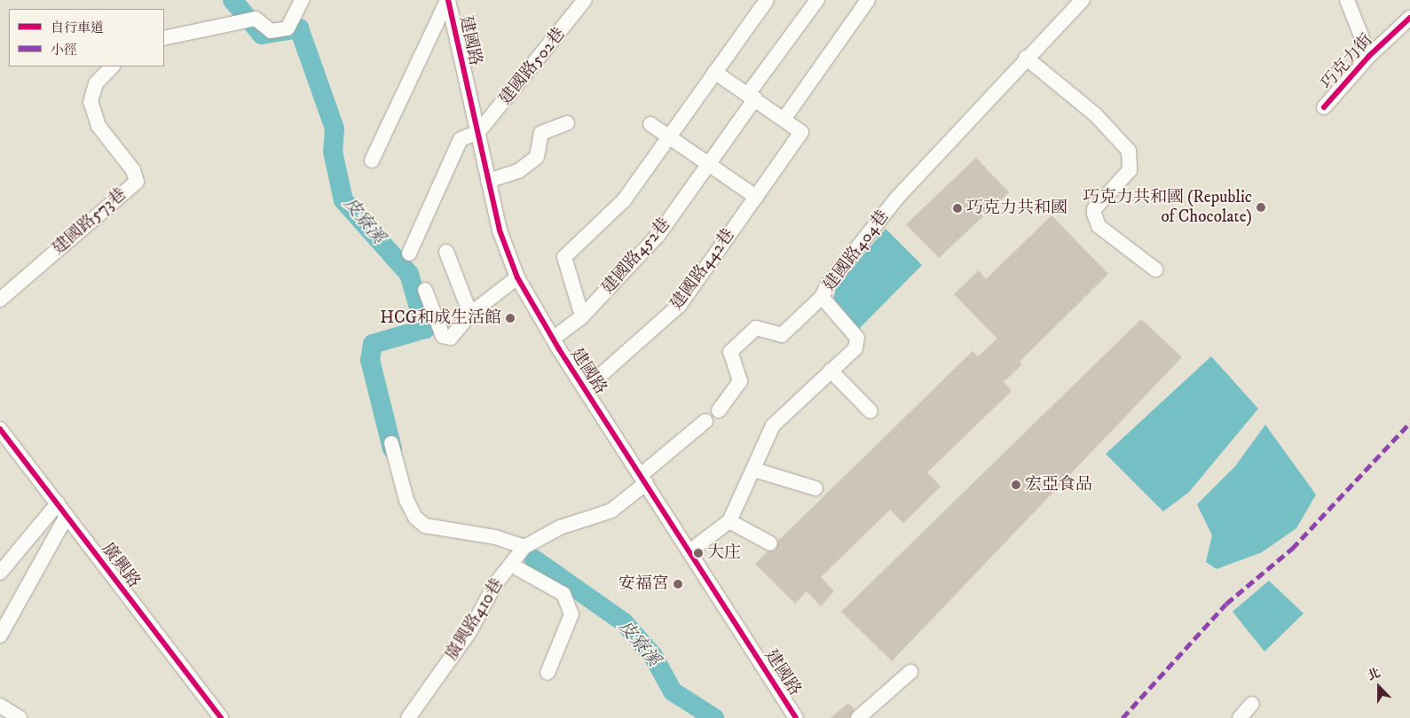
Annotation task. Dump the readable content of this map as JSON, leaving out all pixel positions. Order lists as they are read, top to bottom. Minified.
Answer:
{"streets":{"street":["建國路","巧克力街","建國路502巷","建國路573巷","建國路404巷","建國路452巷","建國路442巷","廣興路","廣興路410巷"]},"crossings":[["建國路","建國路502巷"],["建國路","建國路404巷"],["建國路","建國路452巷"],["建國路","建國路442巷"]],"water":["皮寮溪"],"places":["巧克力共和國 (Republic of Chocolate)","巧克力共和國","HCG和成生活館","宏亞食品","大庄","安福宮"],"legend":["自行車道","小徑"],"north":"top"}
